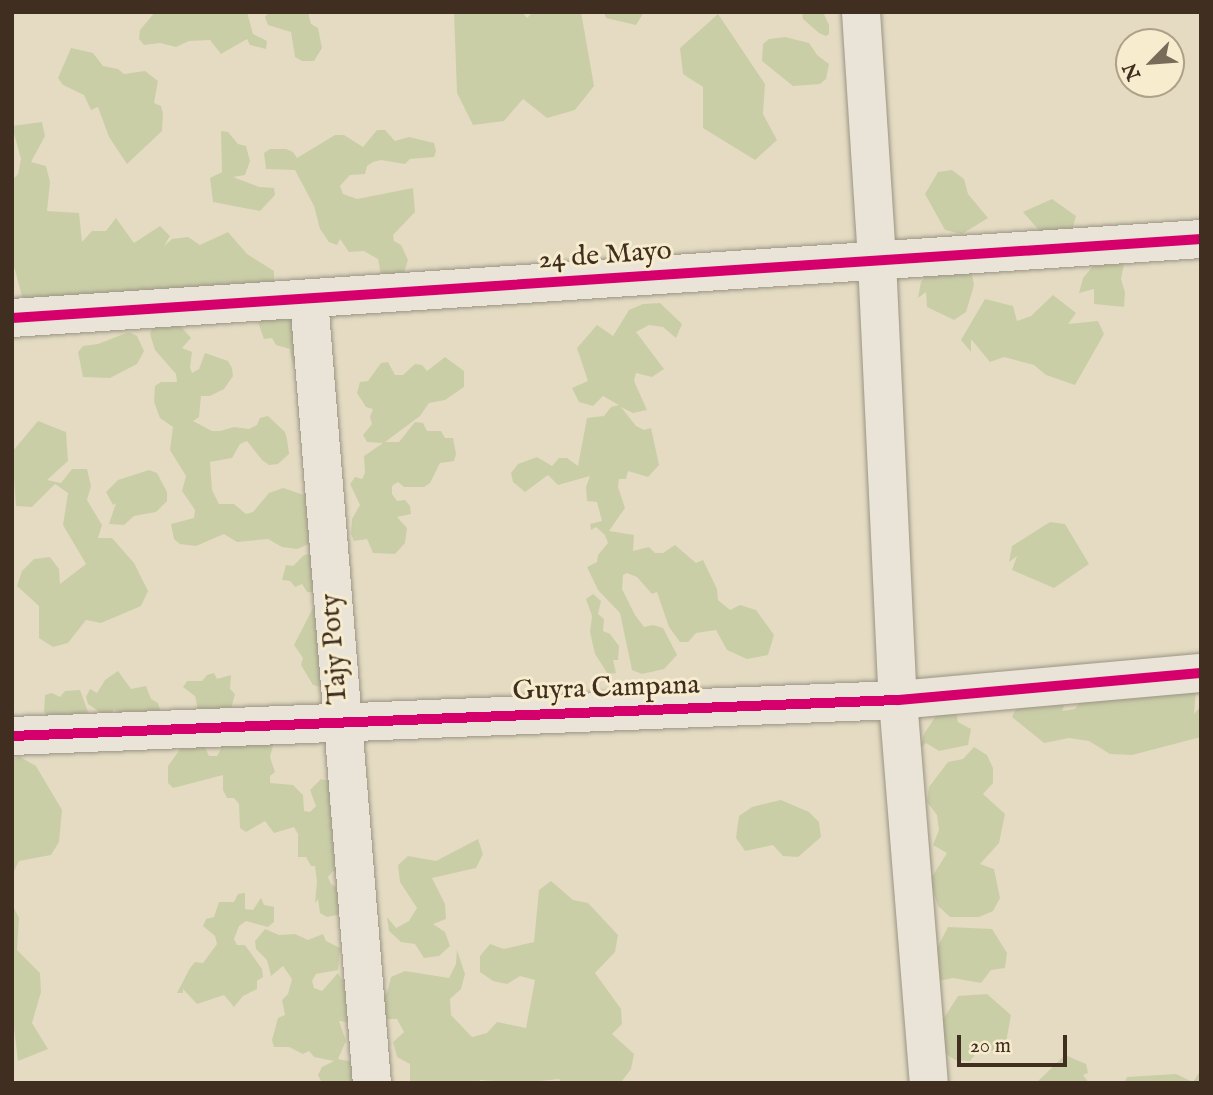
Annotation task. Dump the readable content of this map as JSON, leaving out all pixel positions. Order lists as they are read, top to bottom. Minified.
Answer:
{"streets":{"street":["24 de Mayo","Tajy Poty","Guyra Campana"]},"crossings":[["24 de Mayo","Tajy Poty"],["Tajy Poty","Guyra Campana"]],"scale_bar":"20 m","north":"bottom left"}
